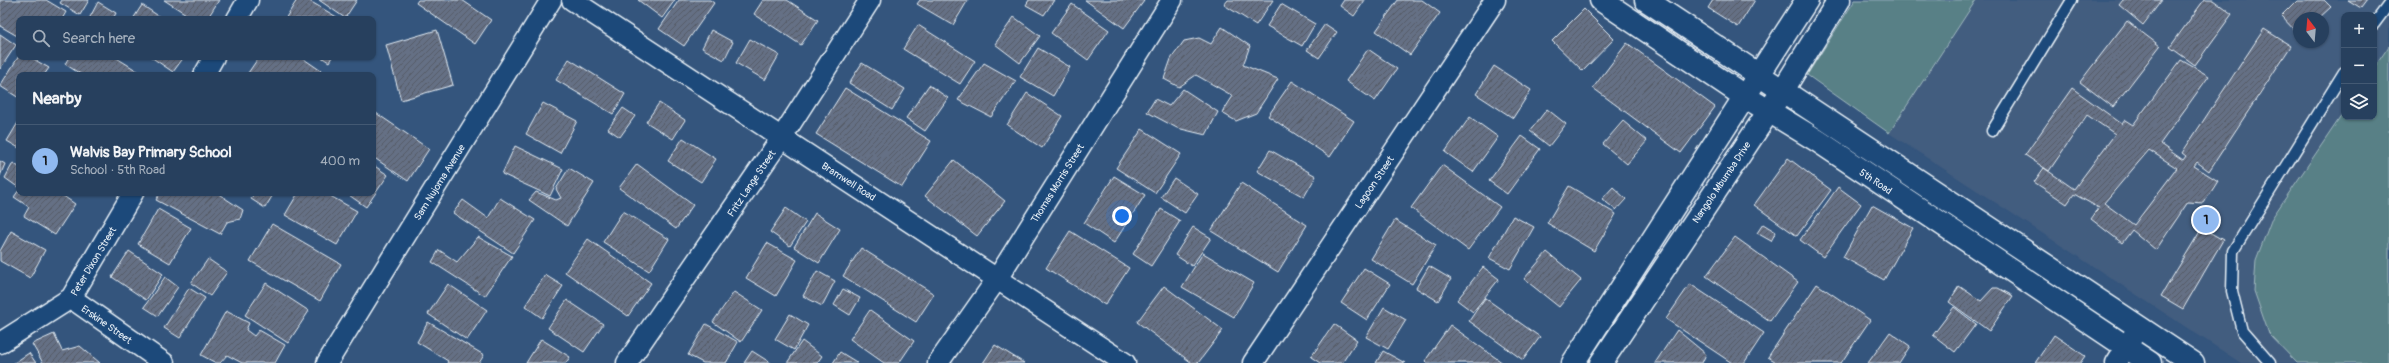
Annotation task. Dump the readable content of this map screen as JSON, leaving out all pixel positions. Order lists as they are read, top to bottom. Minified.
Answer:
{"streets":{"main road":["5th Road","Nangolo Mbumba Drive"],"street":["Bramwell Road","Sam Nujoma Avenue","Lagoon Street","Fritz Lange Street","Thomas Morris Street","Peter Dixon Street","Erskine Street"]},"crossings":[["Bramwell Road","Fritz Lange Street"],["Bramwell Road","Thomas Morris Street"],["5th Road","Nangolo Mbumba Drive"],["Peter Dixon Street","Erskine Street"]],"north":"top","page":{"map_buttons":["+","−"],"search":"Search here","heading":"Nearby","list":[{"mark":"1","name":"Walvis Bay Primary School","note":"School · 5th Road","value":"400 m"}],"pins":"1"}}
